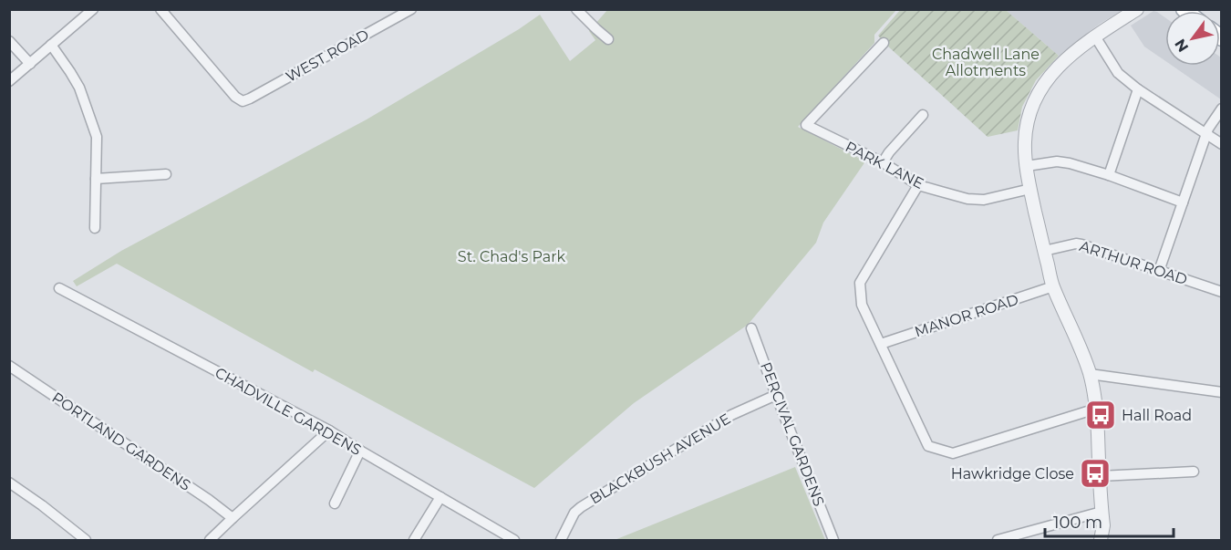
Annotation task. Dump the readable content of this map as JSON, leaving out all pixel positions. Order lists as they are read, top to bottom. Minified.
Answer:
{"streets":{"street":["WEST ROAD","PARK LANE","ARTHUR ROAD","MANOR ROAD","CHADVILLE GARDENS","PERCIVAL GARDENS","PORTLAND GARDENS","BLACKBUSH AVENUE"]},"crossings":[["PERCIVAL GARDENS","BLACKBUSH AVENUE"]],"parks":["Chadwell Lane Allotments","St. Chad's Park"],"places":{"bus stop":["Hall Road","Hawkridge Close"]},"scale_bar":"100 m","north":"bottom left"}
